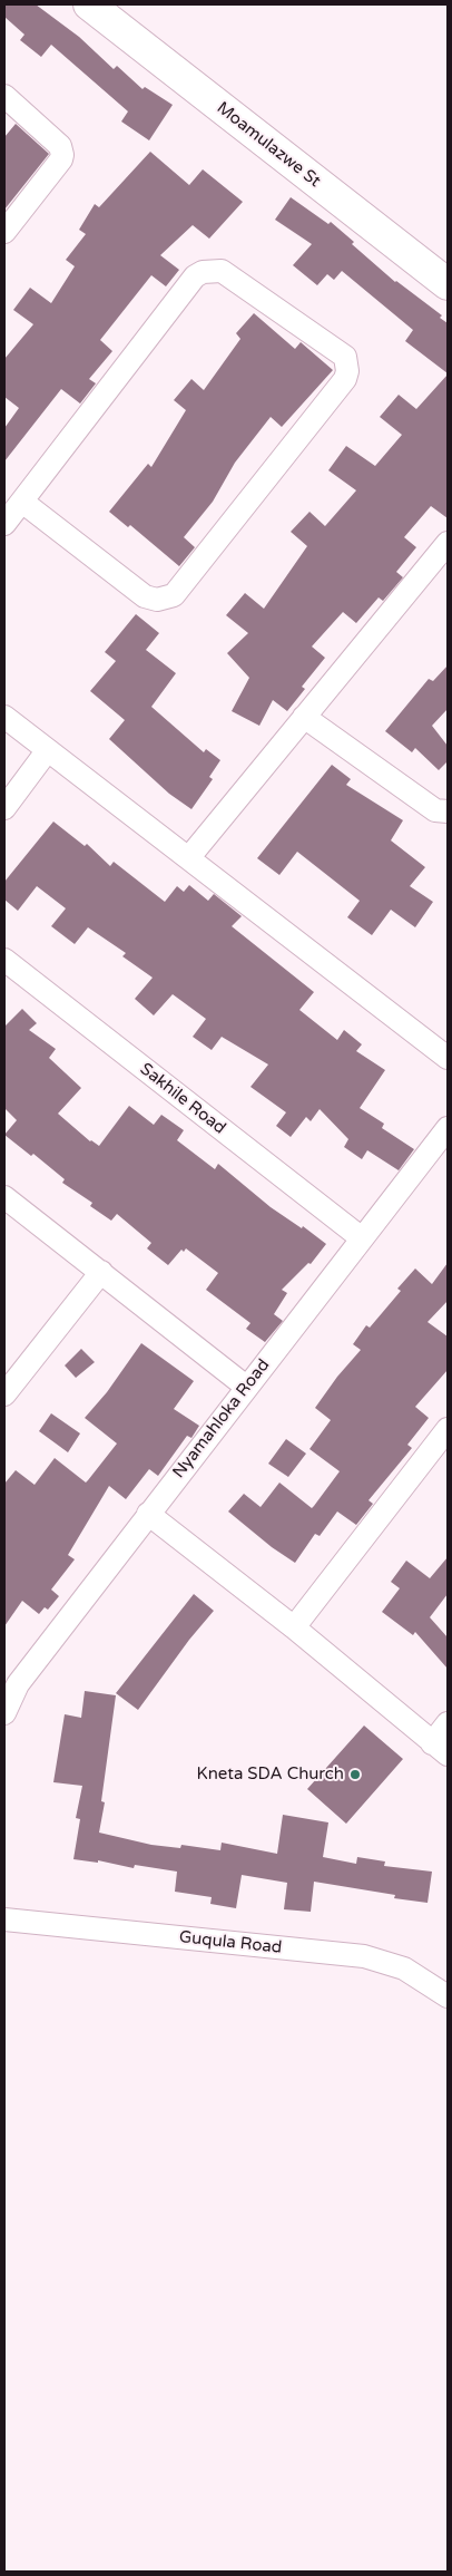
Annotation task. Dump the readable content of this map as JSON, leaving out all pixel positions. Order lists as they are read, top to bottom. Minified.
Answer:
{"streets":{"street":["Moamulazwe St","Sakhile Road","Nyamahloka Road","Guqula Road"]},"crossings":[["Sakhile Road","Nyamahloka Road"]],"places":["Kneta SDA Church"]}
